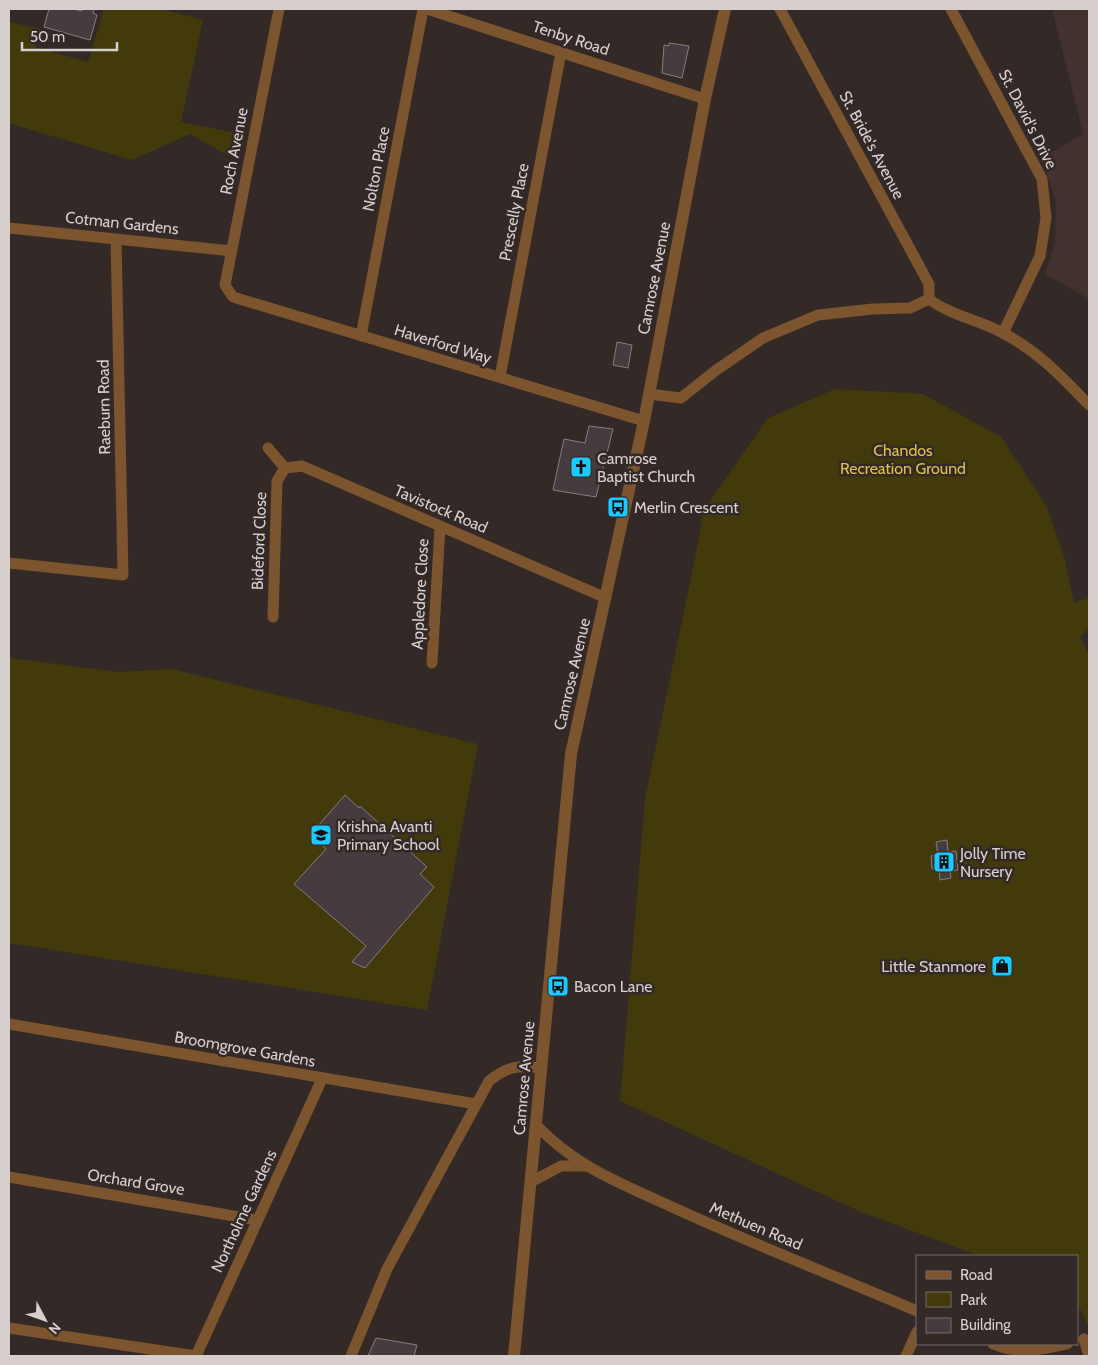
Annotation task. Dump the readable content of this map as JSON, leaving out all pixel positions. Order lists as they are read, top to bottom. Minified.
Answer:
{"streets":{"street":["Tenby Road","St. David's Drive","St. Bride's Avenue","Roch Avenue","Nolton Place","Prescelly Place","Cotman Gardens","Camrose Avenue","Haverford Way","Raeburn Road","Tavistock Road","Bideford Close","Appledore Close","Broomgrove Gardens","Orchard Grove","Northolme Gardens","Methuen Road"]},"crossings":[["Tenby Road","Nolton Place"],["Tenby Road","Prescelly Place"],["Tenby Road","Camrose Avenue"],["Roch Avenue","Cotman Gardens"],["Roch Avenue","Haverford Way"],["Nolton Place","Haverford Way"],["Prescelly Place","Haverford Way"],["Cotman Gardens","Raeburn Road"],["Camrose Avenue","Haverford Way"],["Camrose Avenue","Tavistock Road"],["Camrose Avenue","Methuen Road"],["Tavistock Road","Bideford Close"],["Tavistock Road","Appledore Close"],["Broomgrove Gardens","Northolme Gardens"],["Orchard Grove","Northolme Gardens"]],"parks":["Chandos Recreation Ground"],"places":{"church":["Camrose Baptist Church"],"bus stop":["Merlin Crescent","Bacon Lane"],"school or university":["Krishna Avanti Primary School"],"building":["Jolly Time Nursery"],"shop":["Little Stanmore"]},"legend":["Road","Park","Building"],"scale_bar":"50 m","north":"bottom right"}
